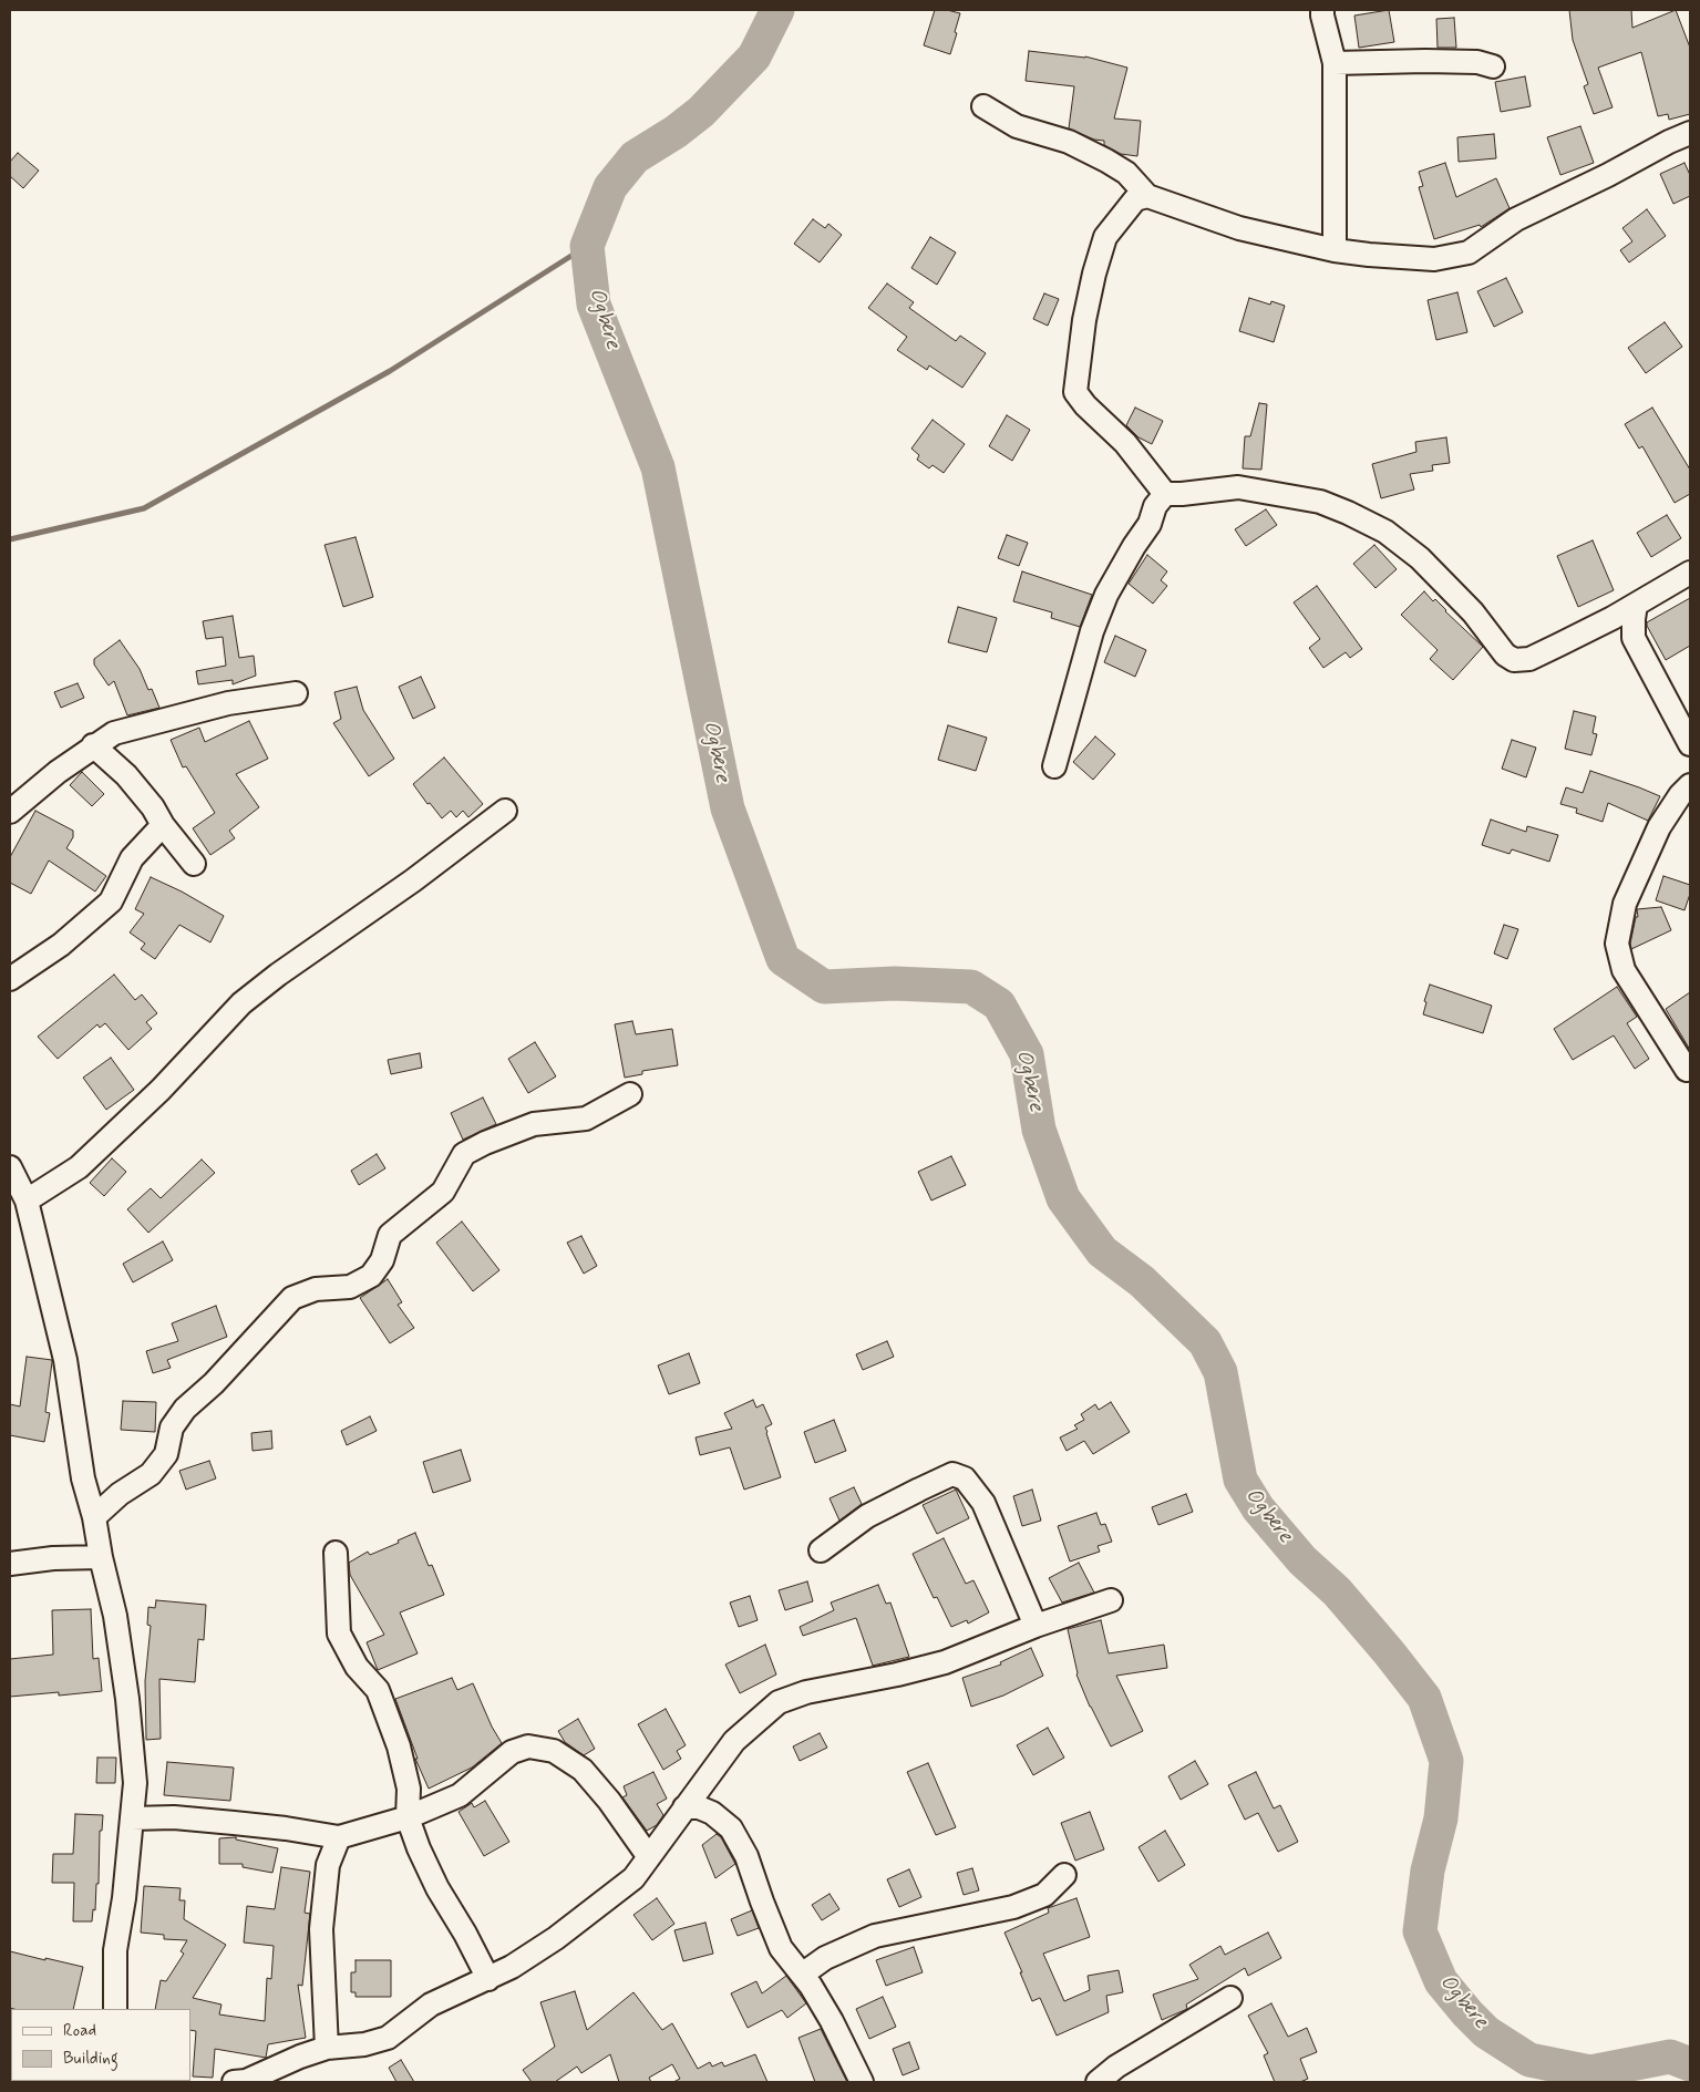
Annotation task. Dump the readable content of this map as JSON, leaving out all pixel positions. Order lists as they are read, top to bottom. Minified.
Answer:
{"water":["Ogbere"],"legend":["Road","Building"]}
